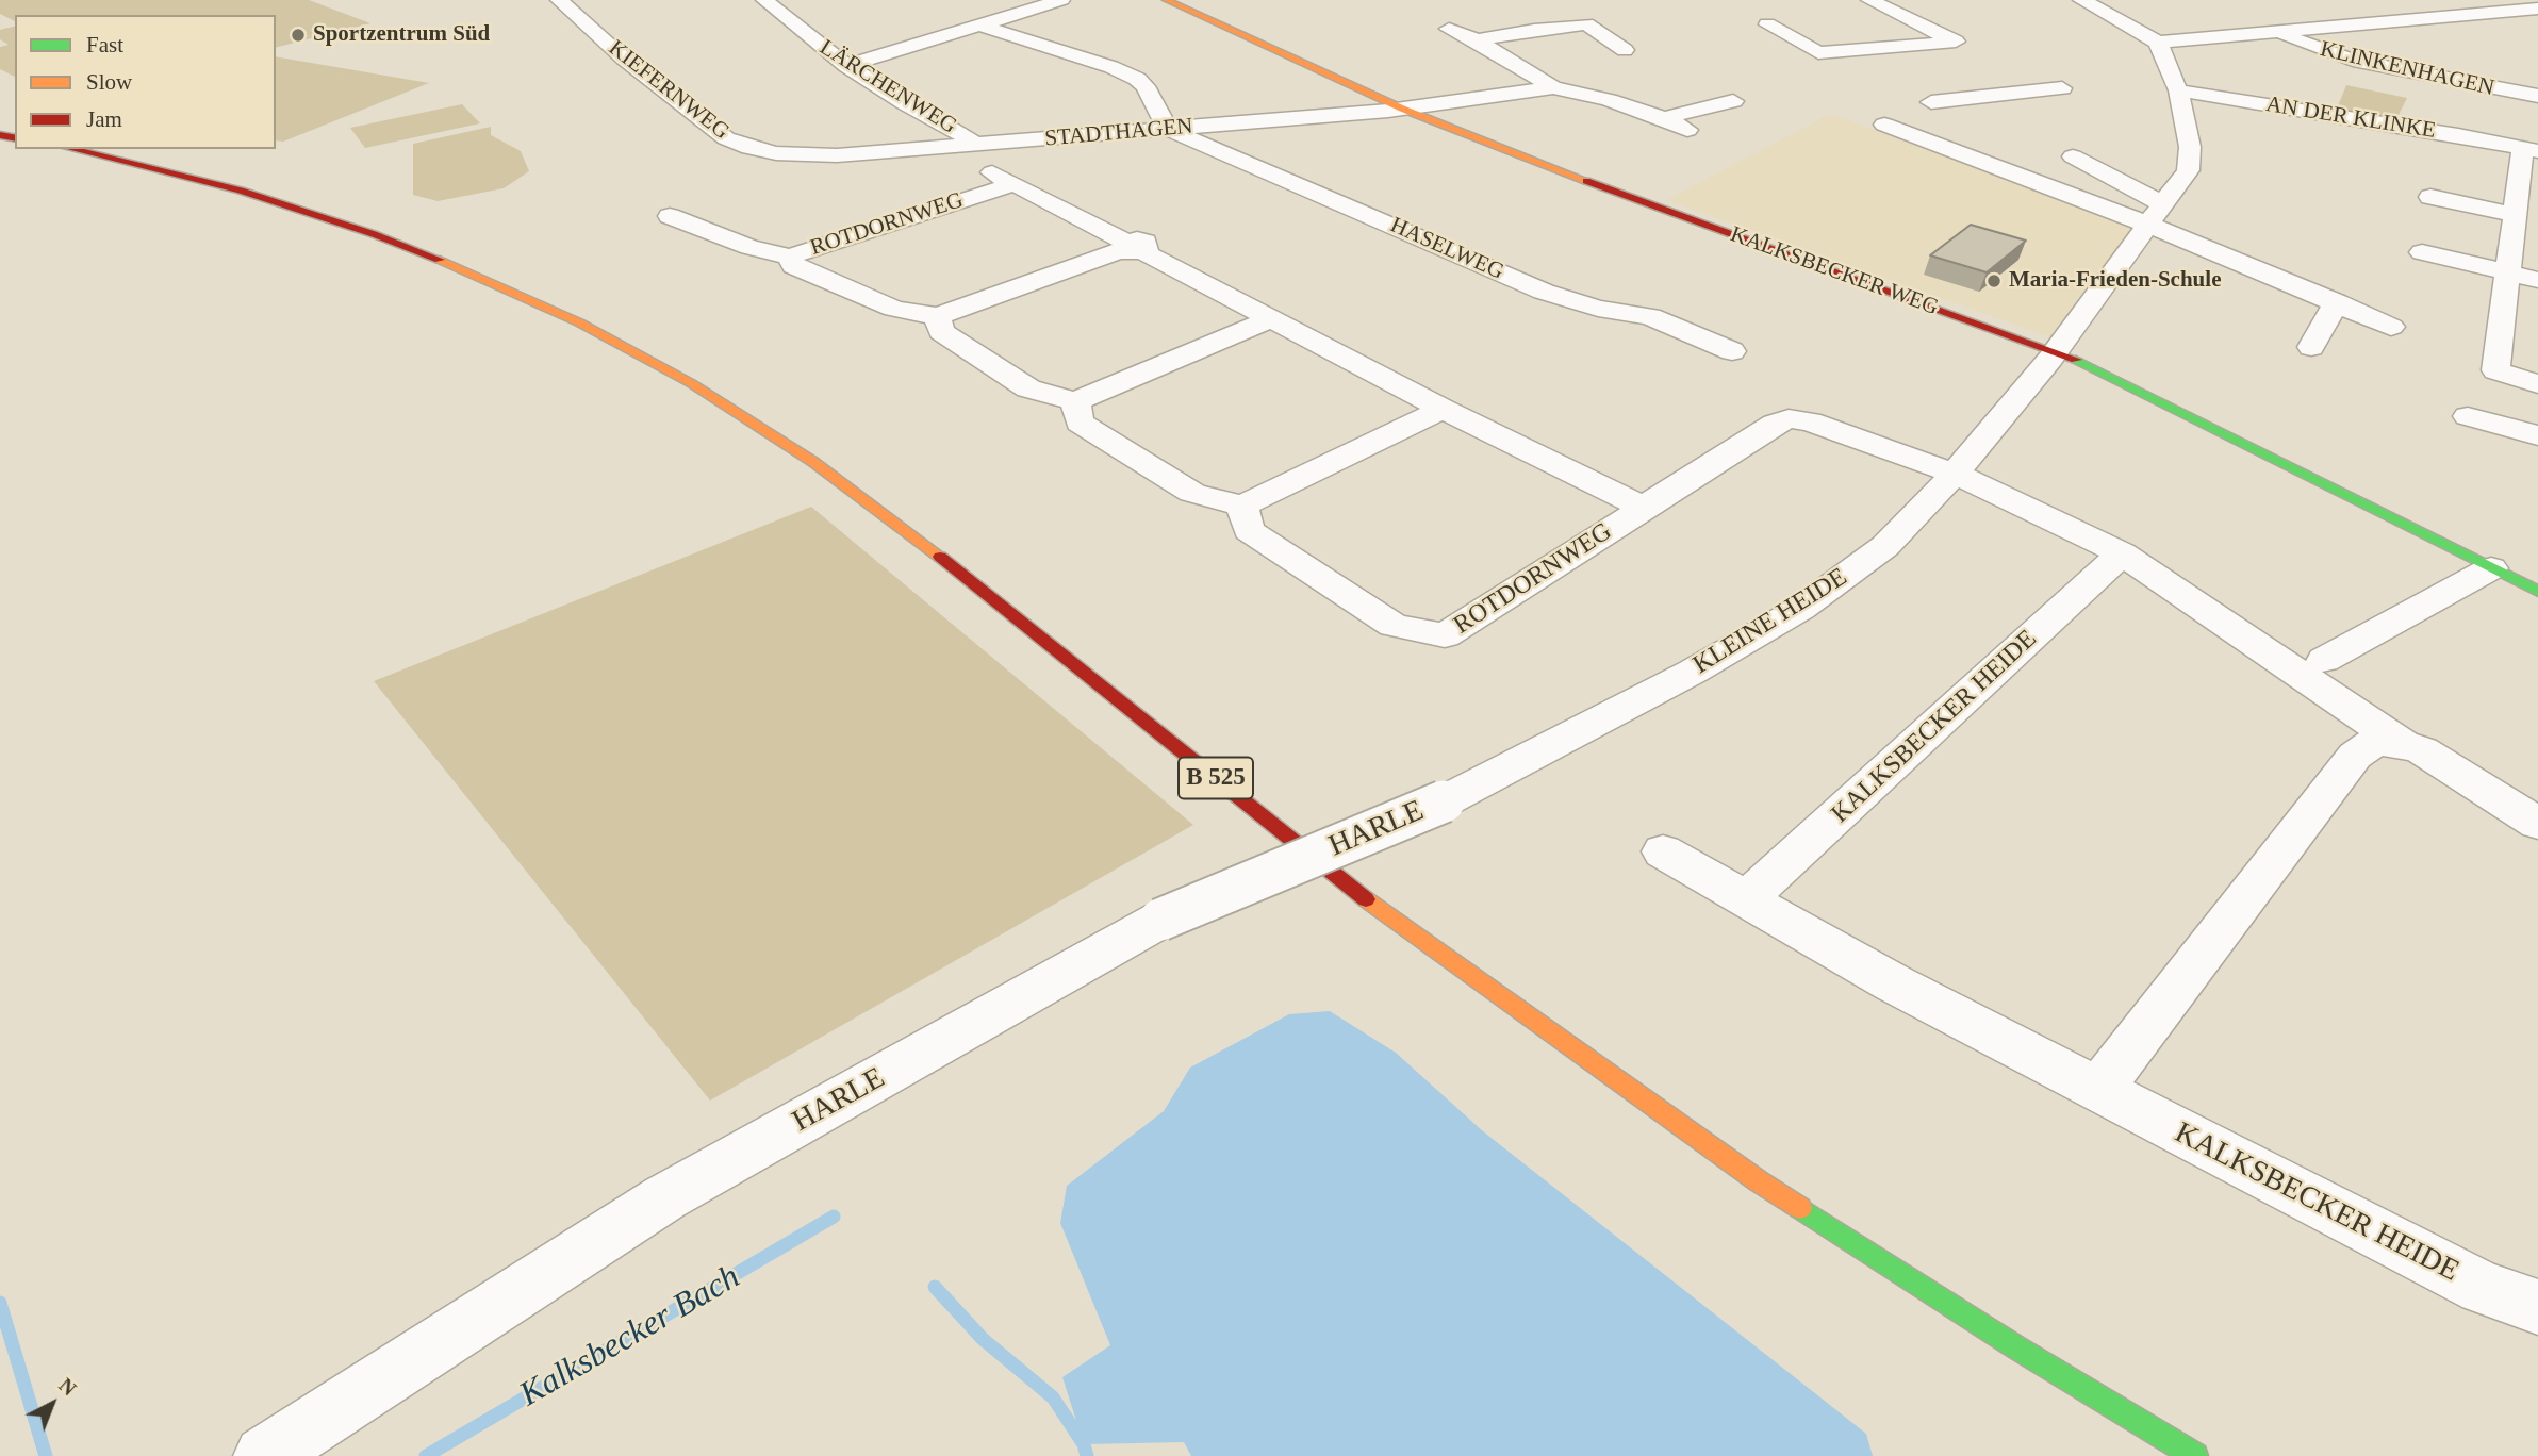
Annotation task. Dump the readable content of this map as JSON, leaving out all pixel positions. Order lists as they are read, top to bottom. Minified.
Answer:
{"streets":{"main road":["KALKSBECKER WEG","B 525"],"street":["KLINKENHAGEN","LÄRCHENWEG","KIEFERNWEG","AN DER KLINKE","STADTHAGEN","ROTDORNWEG","HASELWEG","KLEINE HEIDE","KALKSBECKER HEIDE","HARLE"]},"crossings":[["KLINKENHAGEN","KLEINE HEIDE"],["LÄRCHENWEG","STADTHAGEN"],["KIEFERNWEG","STADTHAGEN"],["AN DER KLINKE","KLEINE HEIDE"],["STADTHAGEN","ROTDORNWEG"],["STADTHAGEN","HASELWEG"],["STADTHAGEN","KALKSBECKER WEG"],["ROTDORNWEG","KLEINE HEIDE"],["KALKSBECKER WEG","KLEINE HEIDE"],["KLEINE HEIDE","HARLE"]],"water":["Kalksbecker Bach"],"places":["Sportzentrum Süd","Maria-Frieden-Schule"],"legend":["Fast","Slow","Jam"],"north":"top right"}
